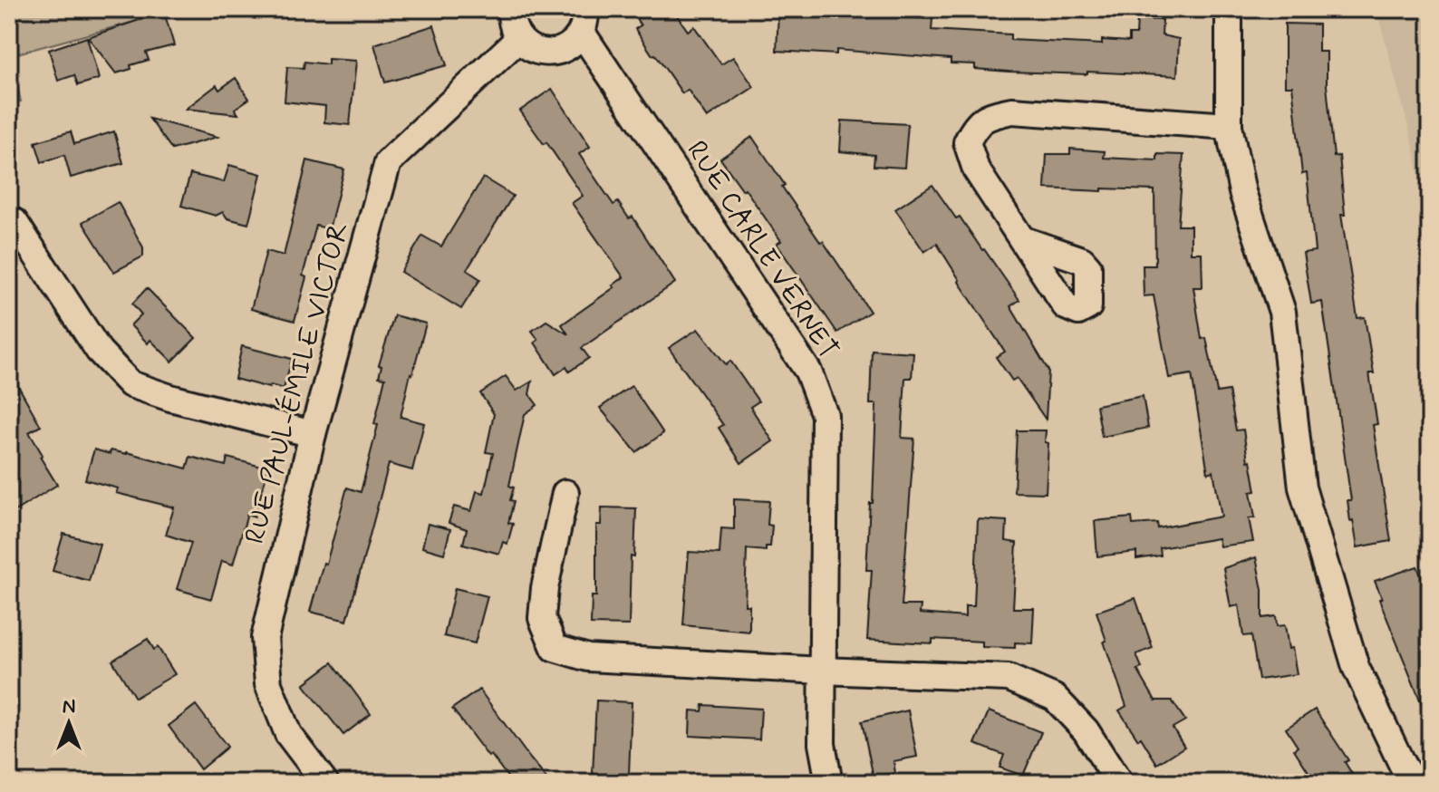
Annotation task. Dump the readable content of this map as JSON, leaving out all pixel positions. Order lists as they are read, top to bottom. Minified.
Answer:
{"streets":{"street":["RUE CARLE VERNET","RUE PAUL-ÉMILE VICTOR"]},"north":"top"}
